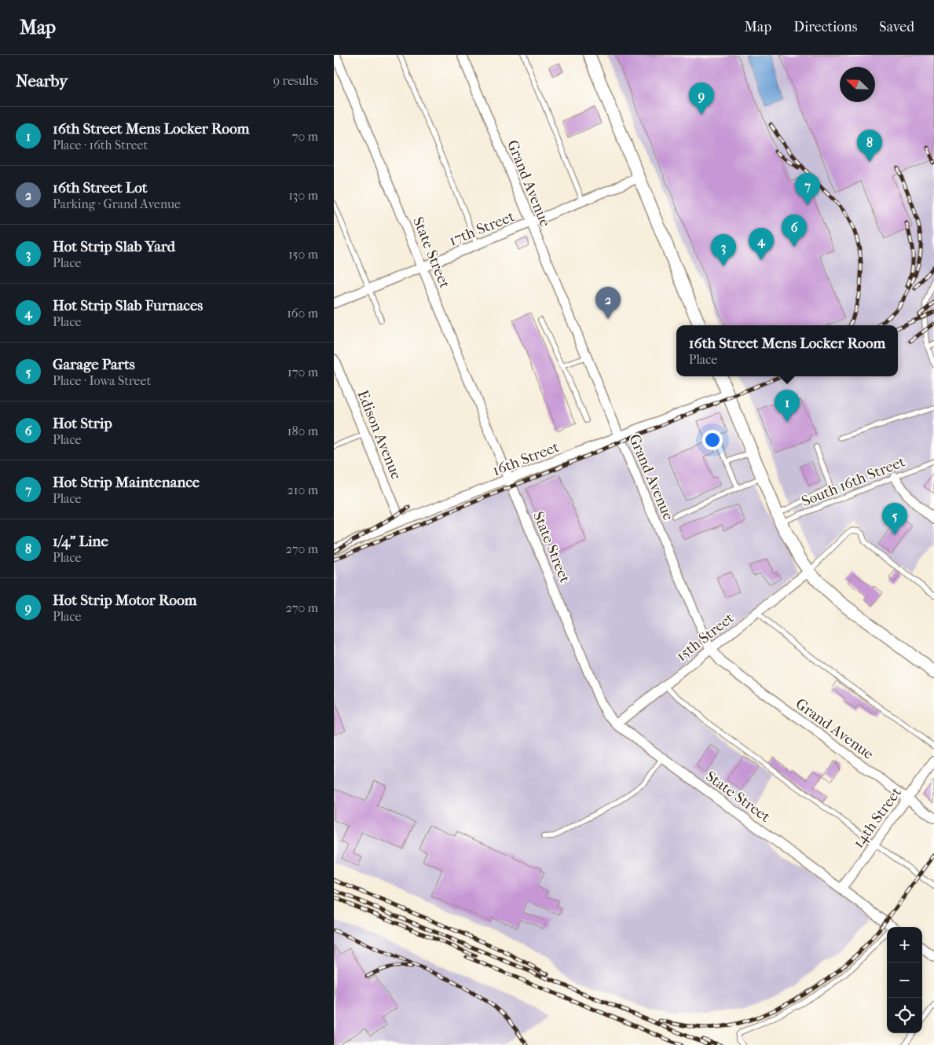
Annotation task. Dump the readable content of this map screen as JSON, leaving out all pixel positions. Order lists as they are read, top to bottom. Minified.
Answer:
{"streets":{"street":["Grand Avenue","17th Street","State Street","Edison Avenue","16th Street","15th Street","14th Street"],"lane":["South 16th Street"]},"crossings":[["Grand Avenue","17th Street"],["Grand Avenue","16th Street"],["Grand Avenue","15th Street"],["Grand Avenue","14th Street"],["17th Street","State Street"],["State Street","16th Street"],["State Street","15th Street"],["State Street","14th Street"],["Edison Avenue","16th Street"]],"north":"top left","page":{"header":"Map","nav":["Map","Directions","Saved"],"heading":["Nearby","9 results"],"pins":["9","8","7","6","4","3","2","1","5"],"list":[{"mark":"1","name":"16th Street Mens Locker Room","note":"Place · 16th Street","value":"70 m"},{"mark":"2","name":"16th Street Lot","note":"Parking · Grand Avenue","value":"130 m"},{"mark":"3","name":"Hot Strip Slab Yard","note":"Place","value":"150 m"},{"mark":"4","name":"Hot Strip Slab Furnaces","note":"Place","value":"160 m"},{"mark":"5","name":"Garage Parts","note":"Place · Iowa Street","value":"170 m"},{"mark":"6","name":"Hot Strip","note":"Place","value":"180 m"},{"mark":"7","name":"Hot Strip Maintenance","note":"Place","value":"210 m"},{"mark":"8","name":"1/4\" Line","note":"Place","value":"270 m"},{"mark":"9","name":"Hot Strip Motor Room","note":"Place","value":"270 m"}],"popup":["16th Street Mens Locker Room","Place"],"map_buttons":["+","−"]}}
